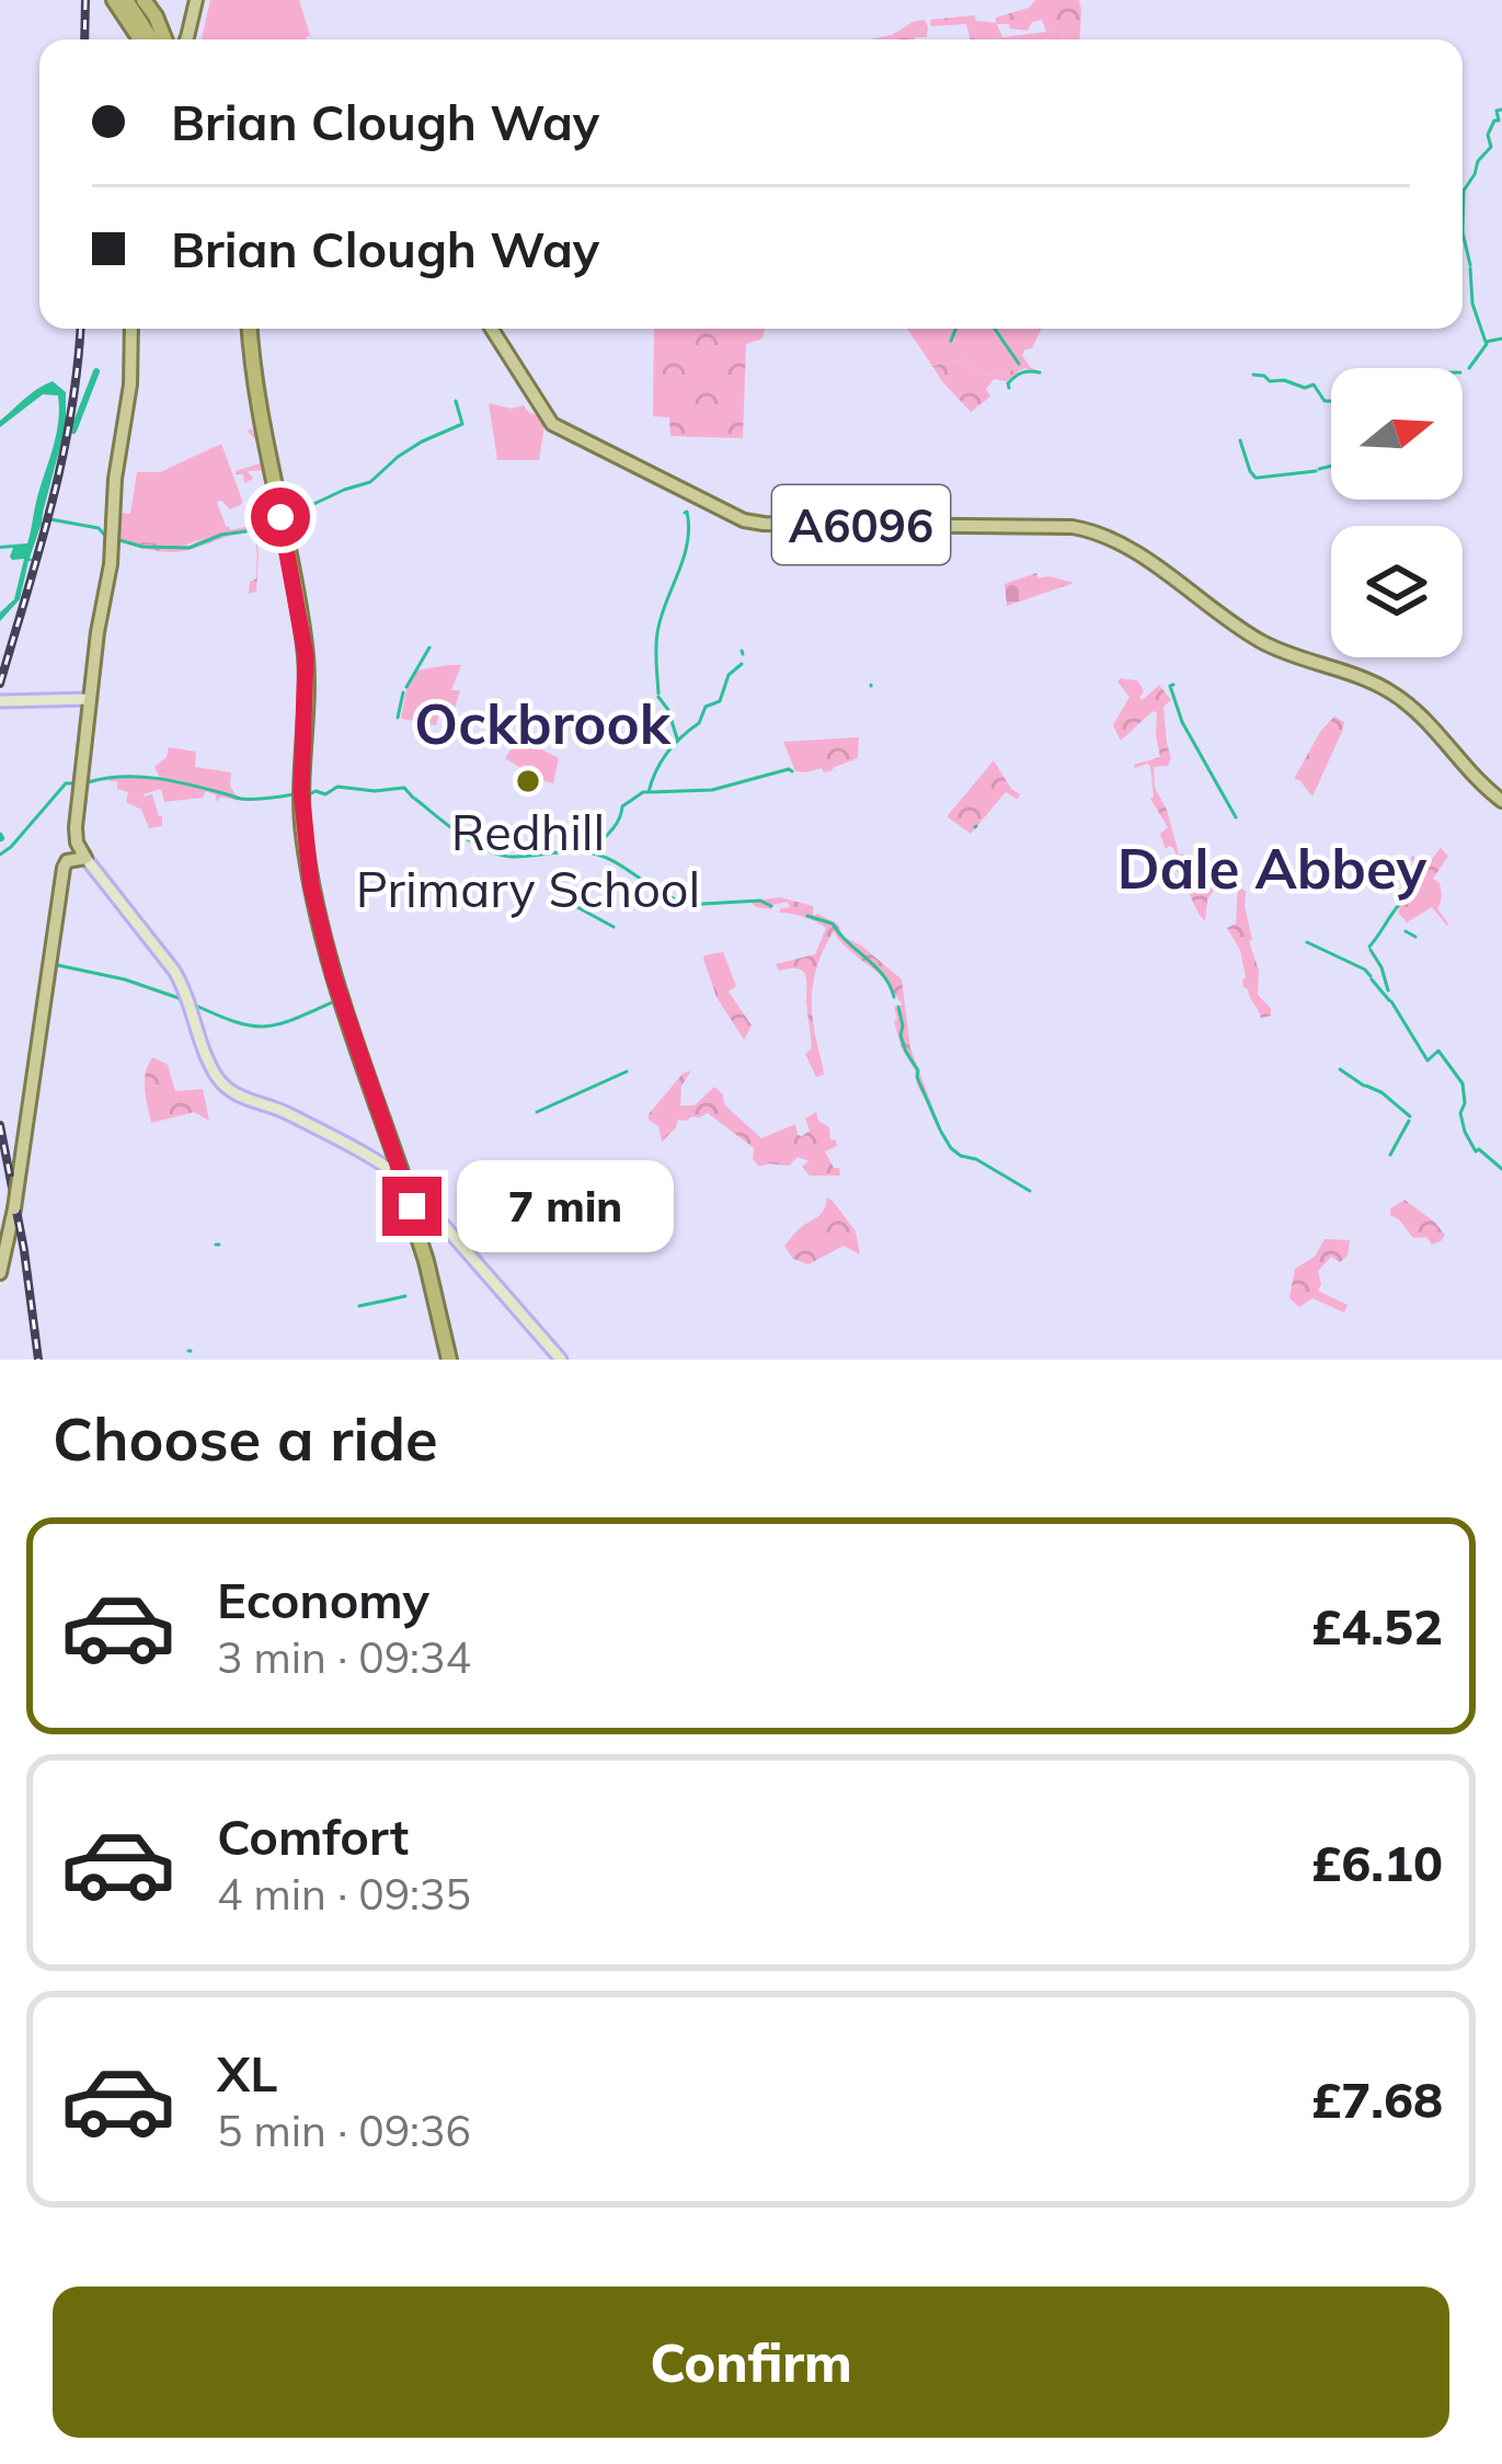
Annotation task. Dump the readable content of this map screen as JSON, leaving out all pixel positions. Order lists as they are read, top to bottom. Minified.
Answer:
{"streets":{"main road":["A6096"]},"districts":["Ockbrook","Dale Abbey"],"places":["Redhill Primary School"],"north":"right","page":{"banner":["Brian Clough Way","Brian Clough Way"],"bubble":"7 min","heading":"Choose a ride","list":[{"name":"Economy","note":"3 min · 09:34","value":"£4.52"},{"name":"Comfort","note":"4 min · 09:35","value":"£6.10"},{"name":"XL","note":"5 min · 09:36","value":"£7.68"}],"buttons":"Confirm"}}
